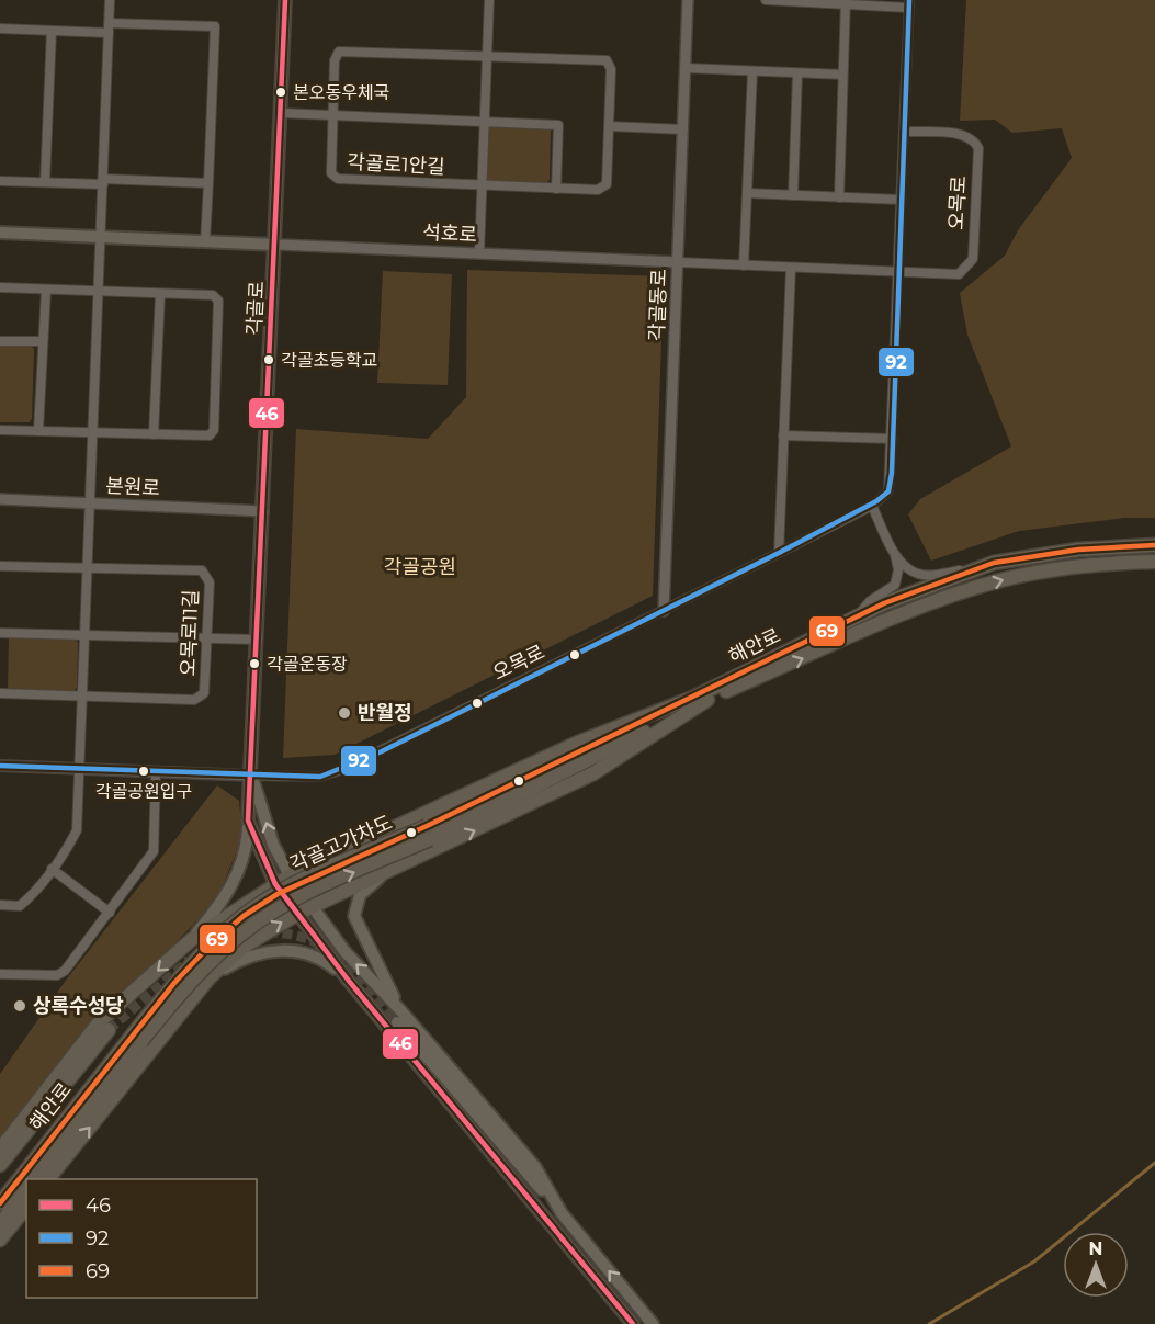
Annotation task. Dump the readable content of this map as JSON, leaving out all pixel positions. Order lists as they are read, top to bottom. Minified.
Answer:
{"streets":{"main road":["석호로","각골로","해안로","각골고가차도"],"street":["각골로1안길","오목로","각골동로","본원로","오목로11길"]},"crossings":[["오목로","석호로"],["오목로","각골동로"],["오목로","각골로"],["석호로","각골동로"],["석호로","각골로"],["각골로","본원로"],["해안로","각골고가차도"]],"parks":["각골공원"],"places":["본오동우체국","각골초등학교","각골운동장","반월정","각골공원입구","상록수성당"],"lines":["transit line 46","transit line 92","transit line 69"],"legend":["46","92","69"],"north":"top"}
